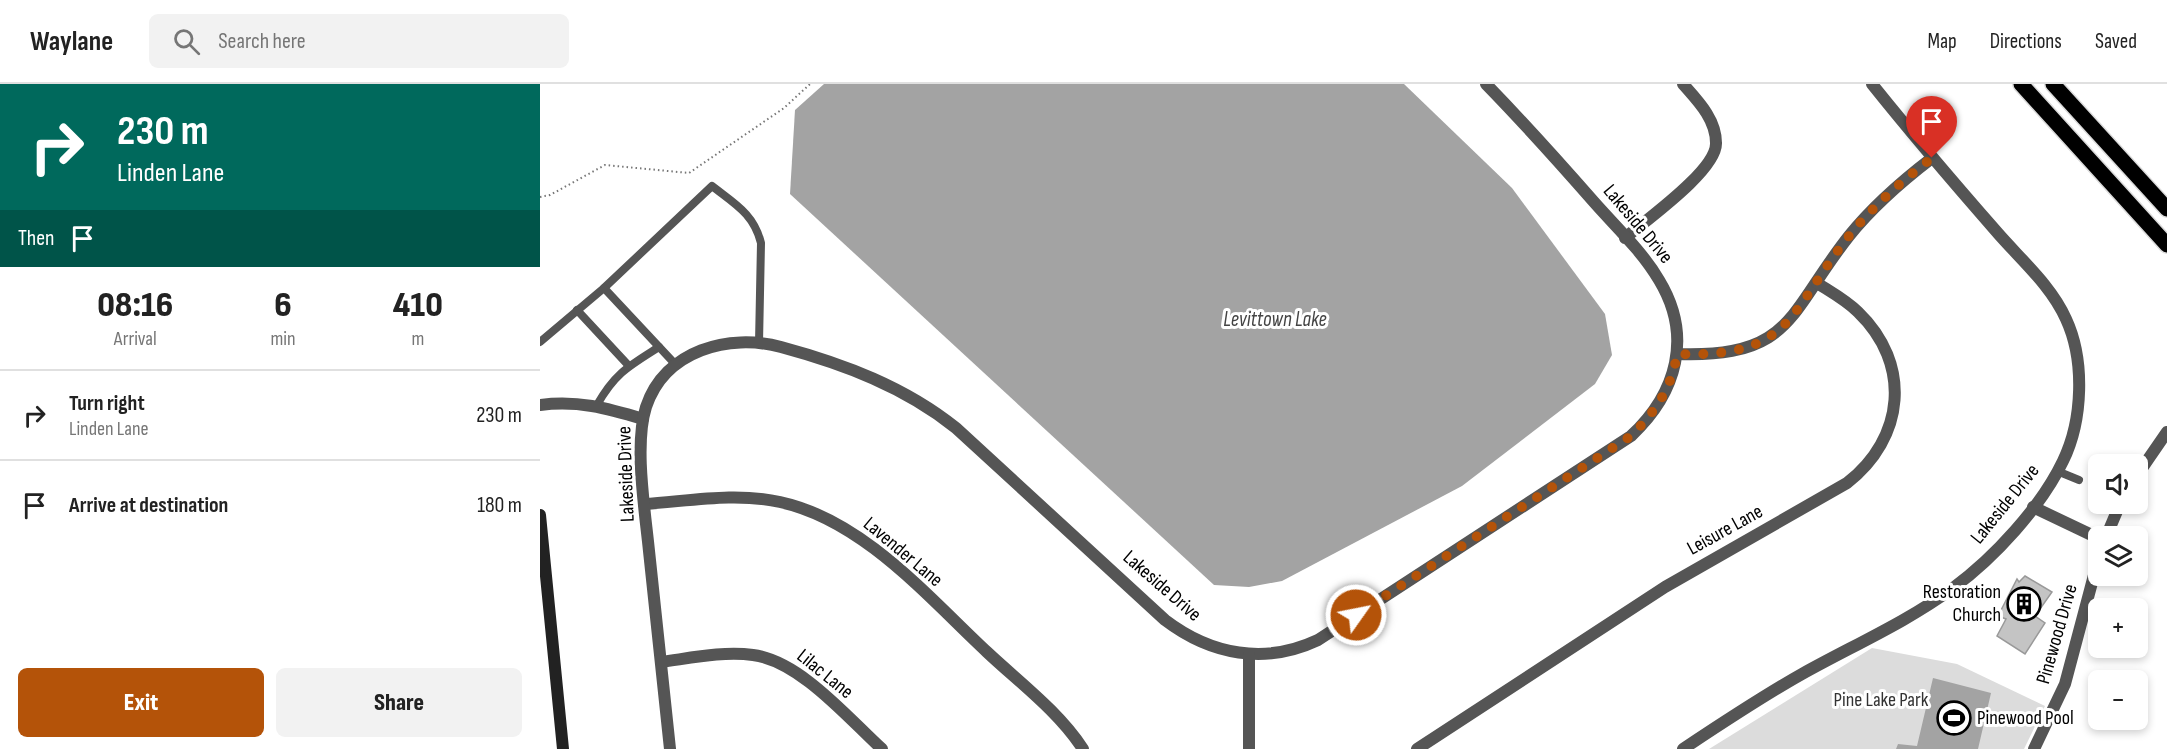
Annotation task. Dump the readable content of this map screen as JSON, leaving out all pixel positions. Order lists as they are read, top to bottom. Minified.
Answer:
{"streets":{"street":["Lakeside Drive","Leisure Lane","Lavender Lane","Pinewood Drive","Lilac Lane"]},"crossings":[["Lakeside Drive","Lavender Lane"],["Lakeside Drive","Lilac Lane"]],"water":["Levittown Lake"],"parks":["Pine Lake Park"],"places":{"building":["Restoration Church"],"sports":["Pinewood Pool"]},"page":{"header":"Waylane","search":"Search here","nav":["Map","Directions","Saved"],"turn":["230 m","Linden Lane"],"then":"Then","eta":["08:16","Arrival","6","min","410","m"],"list":[{"name":"Turn right","note":"Linden Lane","value":"230 m"},{"name":"Arrive at destination","value":"180 m"}],"map_buttons":["+","−"],"buttons":["Exit","Share"]}}
